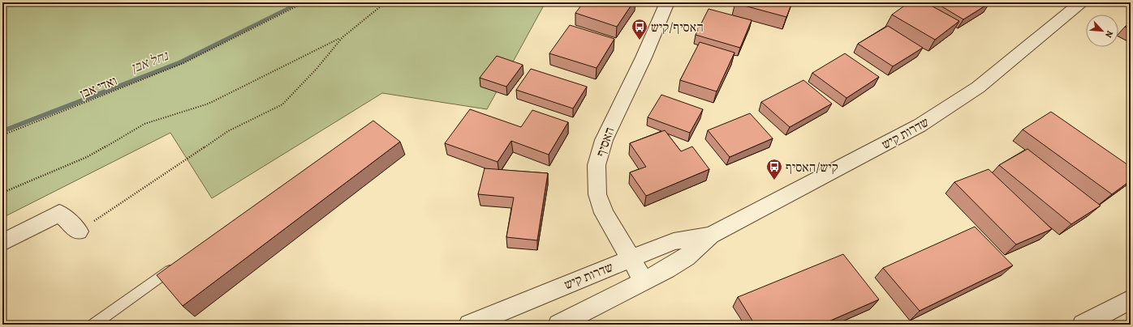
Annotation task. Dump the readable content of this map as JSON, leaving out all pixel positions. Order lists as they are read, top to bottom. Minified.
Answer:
{"streets":{"street":["שדרות קיש","האסיף"],"path":["ואדי אבן"]},"crossings":[["שדרות קיש","האסיף"]],"water":["נחל אבן"],"places":{"bus stop":["האסיף/קיש","קיש/האסיף"]},"north":"bottom right"}
